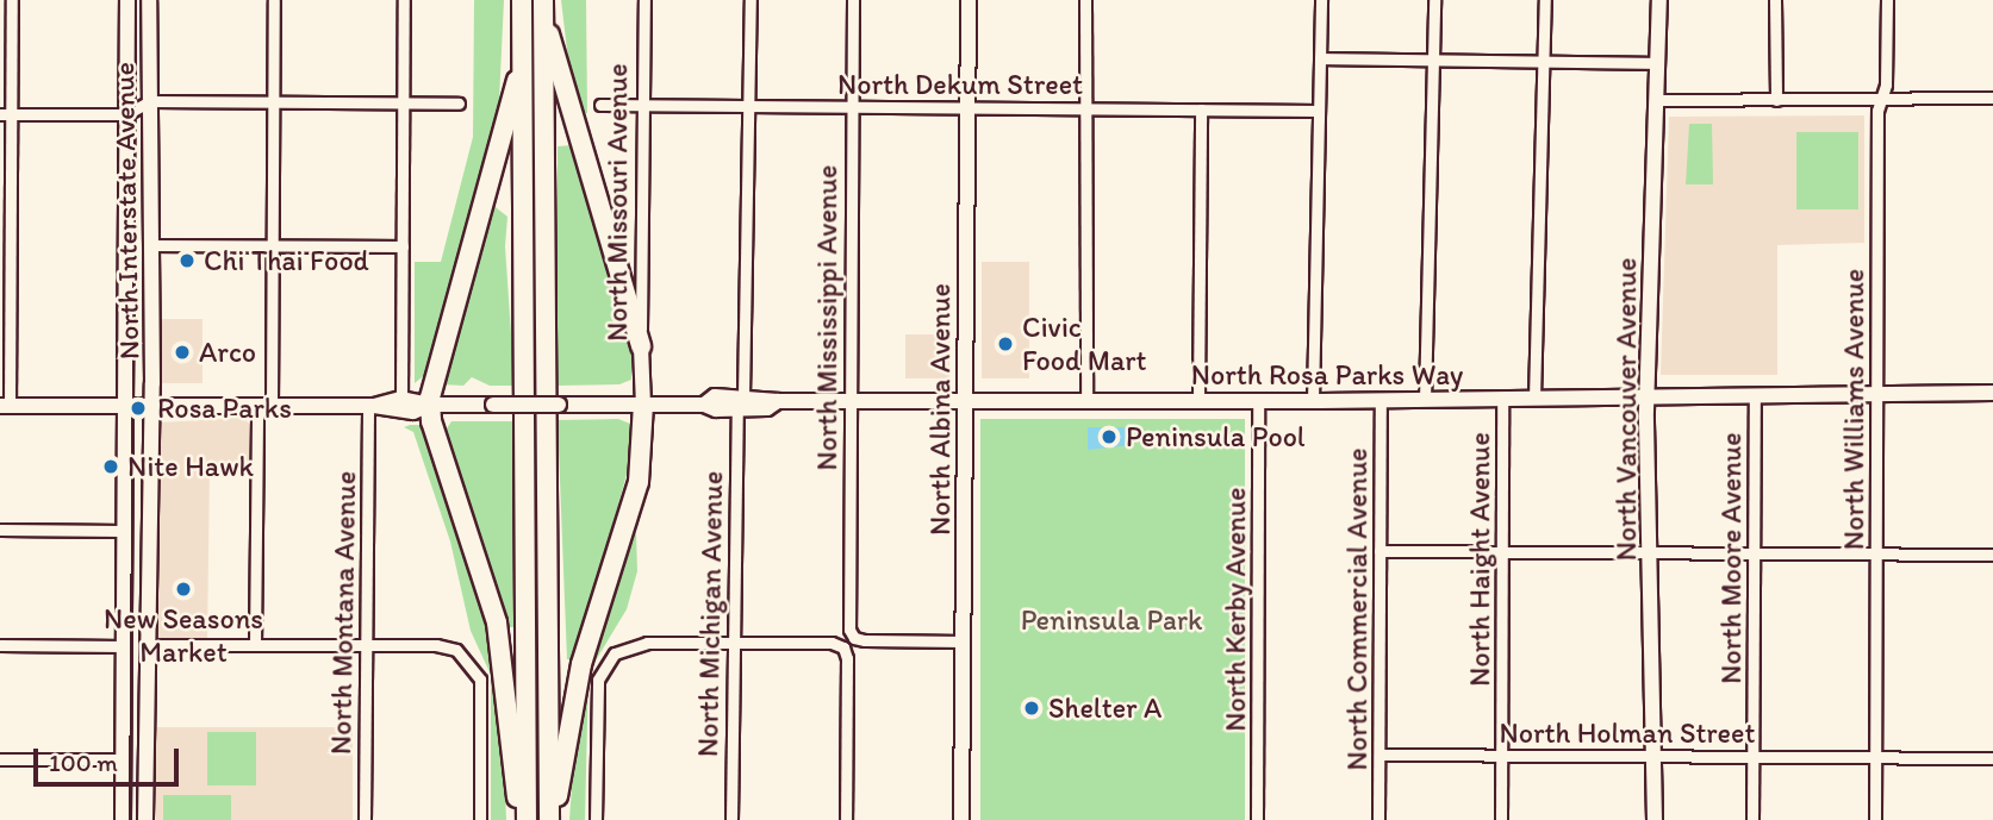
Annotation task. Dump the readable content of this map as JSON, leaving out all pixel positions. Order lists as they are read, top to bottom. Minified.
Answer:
{"streets":{"street":["North Dekum Street","North Missouri Avenue","North Interstate Avenue","North Mississippi Avenue","North Rosa Parks Way","North Albina Avenue","North Vancouver Avenue","North Williams Avenue","North Moore Avenue","North Haight Avenue","North Kerby Avenue","North Commercial Avenue","North Montana Avenue","North Michigan Avenue","North Holman Street"]},"crossings":[["North Dekum Street","North Missouri Avenue"],["North Dekum Street","North Mississippi Avenue"],["North Dekum Street","North Albina Avenue"],["North Dekum Street","North Michigan Avenue"],["North Missouri Avenue","North Rosa Parks Way"],["North Interstate Avenue","North Rosa Parks Way"],["North Mississippi Avenue","North Rosa Parks Way"],["North Mississippi Avenue","North Albina Avenue"],["North Rosa Parks Way","North Albina Avenue"],["North Rosa Parks Way","North Vancouver Avenue"],["North Rosa Parks Way","North Williams Avenue"],["North Rosa Parks Way","North Moore Avenue"],["North Rosa Parks Way","North Haight Avenue"],["North Rosa Parks Way","North Kerby Avenue"],["North Rosa Parks Way","North Commercial Avenue"],["North Rosa Parks Way","North Montana Avenue"],["North Rosa Parks Way","North Michigan Avenue"],["North Vancouver Avenue","North Holman Street"],["North Williams Avenue","North Holman Street"],["North Moore Avenue","North Holman Street"],["North Haight Avenue","North Holman Street"],["North Commercial Avenue","North Holman Street"]],"parks":["Peninsula Park"],"places":["Chi Thai Food","Civic Food Mart","Arco","Rosa Parks","Peninsula Pool","Nite Hawk","New Seasons Market","Shelter A"],"scale_bar":"100 m"}
